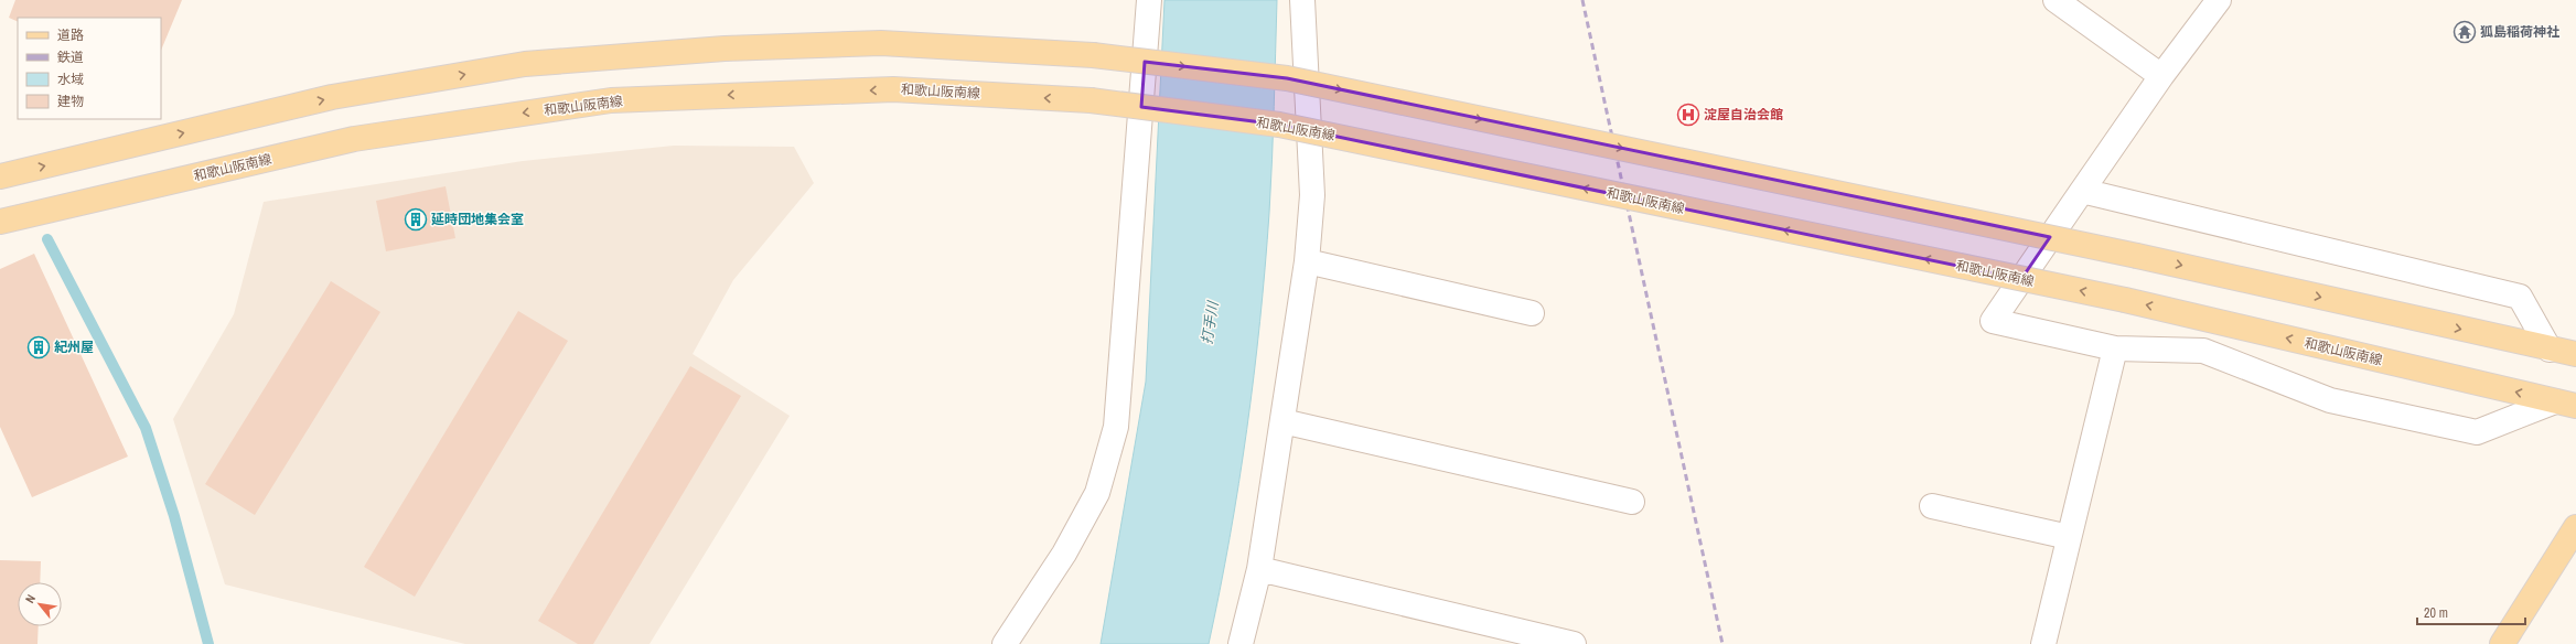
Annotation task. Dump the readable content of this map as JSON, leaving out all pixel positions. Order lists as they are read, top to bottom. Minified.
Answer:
{"streets":{"main road":["和歌山阪南線"]},"water":["打手川"],"places":{"temple":["狐島稲荷神社"],"hospital":["淀屋自治会館"],"building":["延時団地集会室","紀州屋"]},"legend":["道路","鉄道","水域","建物"],"scale_bar":"20 m","north":"top left"}
